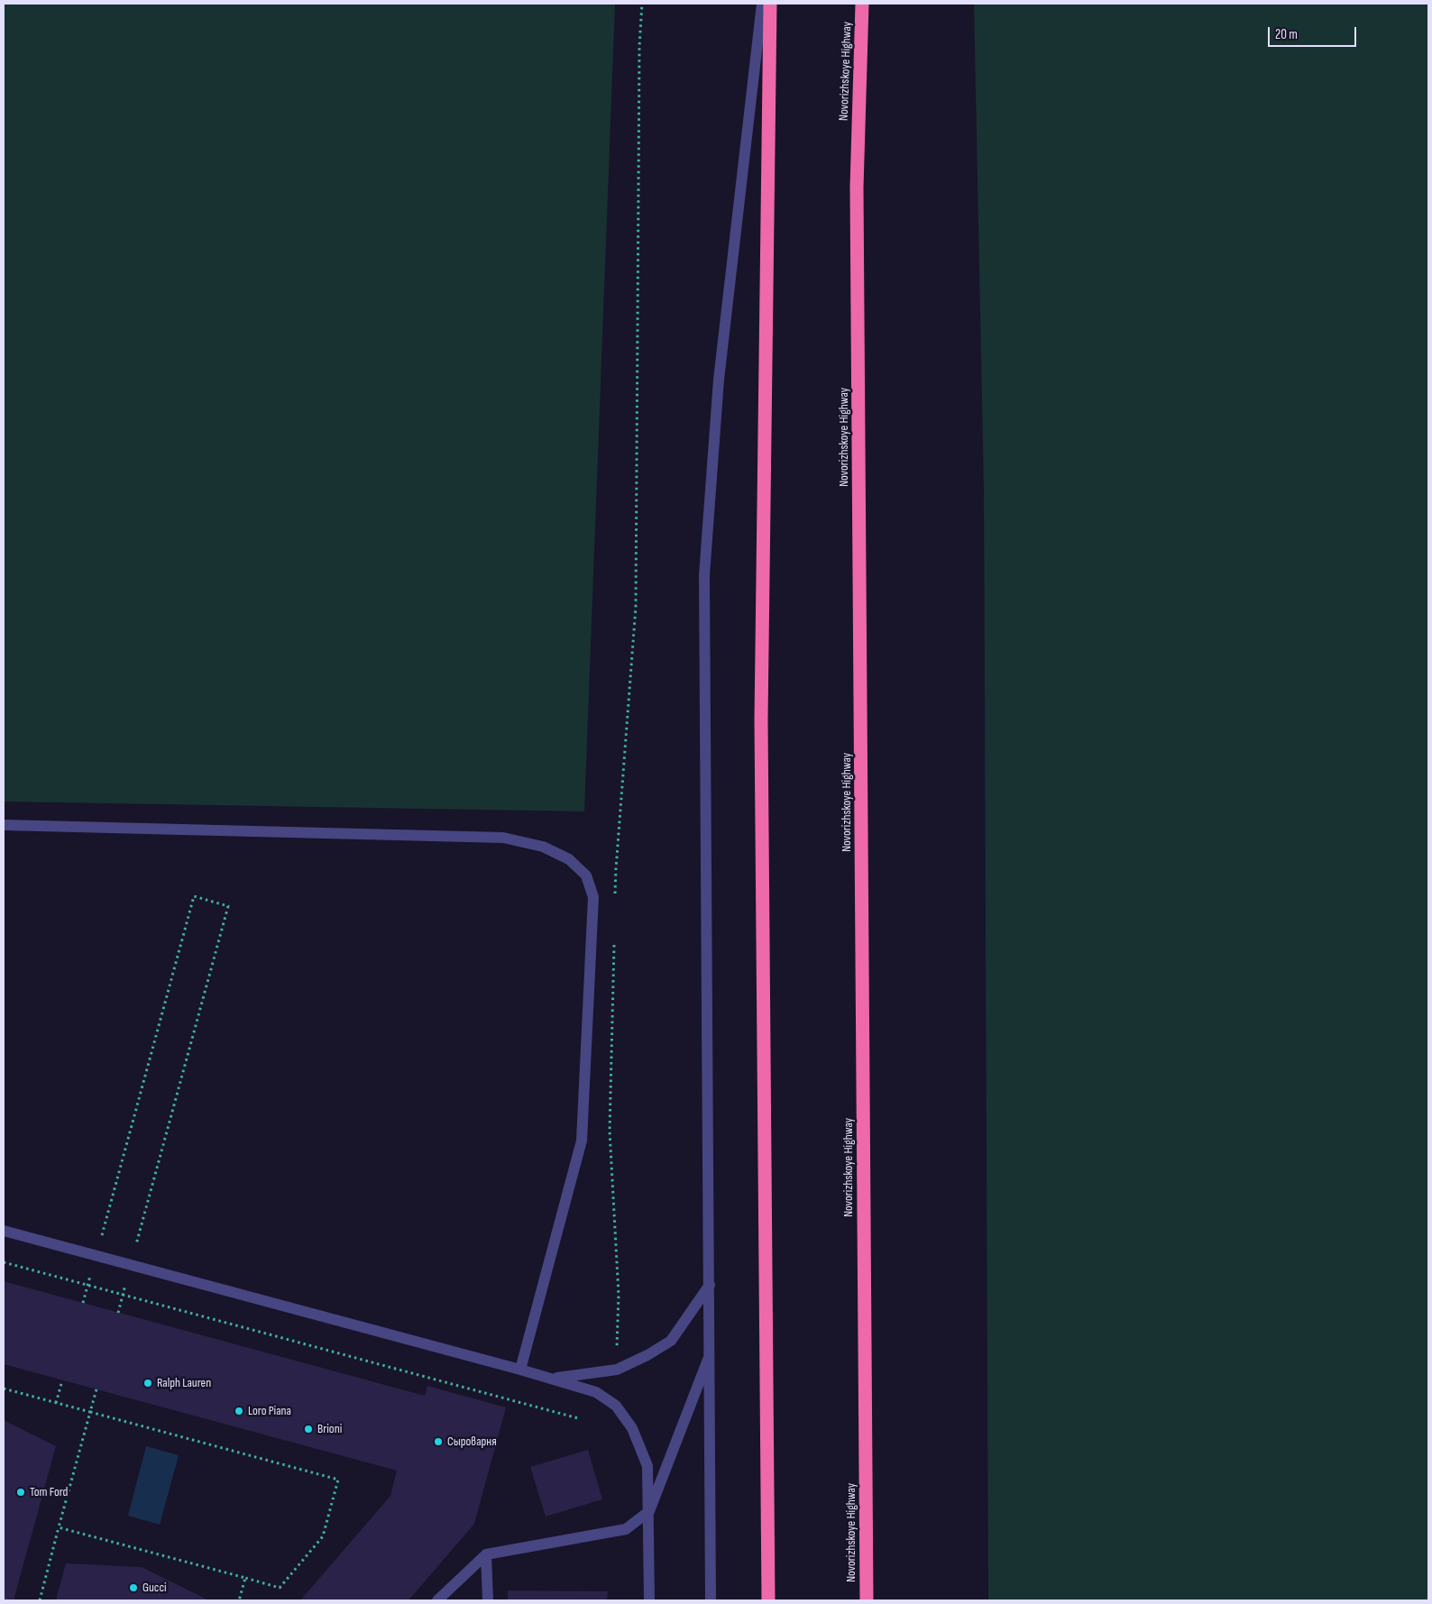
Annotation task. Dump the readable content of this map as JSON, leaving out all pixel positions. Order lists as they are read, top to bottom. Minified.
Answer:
{"streets":{"highway":["Novorizhskoye Highway"]},"places":["Ralph Lauren","Loro Piana","Brioni","Сыроварня","Tom Ford","Gucci"],"scale_bar":"20 m"}
